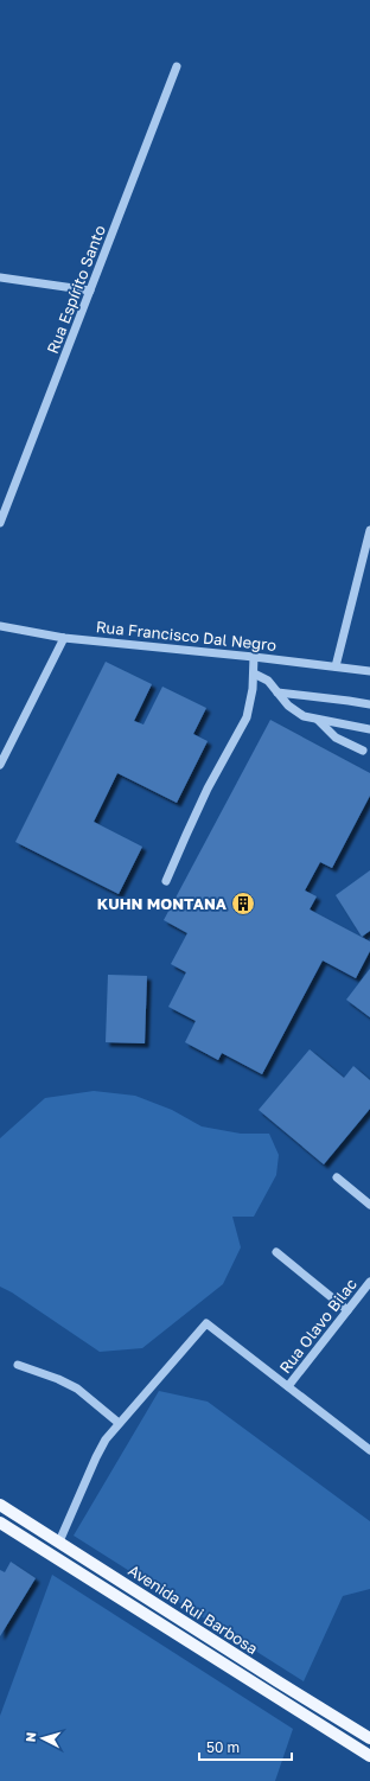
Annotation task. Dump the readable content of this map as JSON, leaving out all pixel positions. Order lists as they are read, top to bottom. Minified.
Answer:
{"streets":{"main road":["Avenida Rui Barbosa"],"street":["Rua Espírito Santo","Rua Francisco Dal Negro","Rua Olavo Bilac"]},"places":{"building":["KUHN MONTANA"]},"scale_bar":"50 m","north":"left"}
